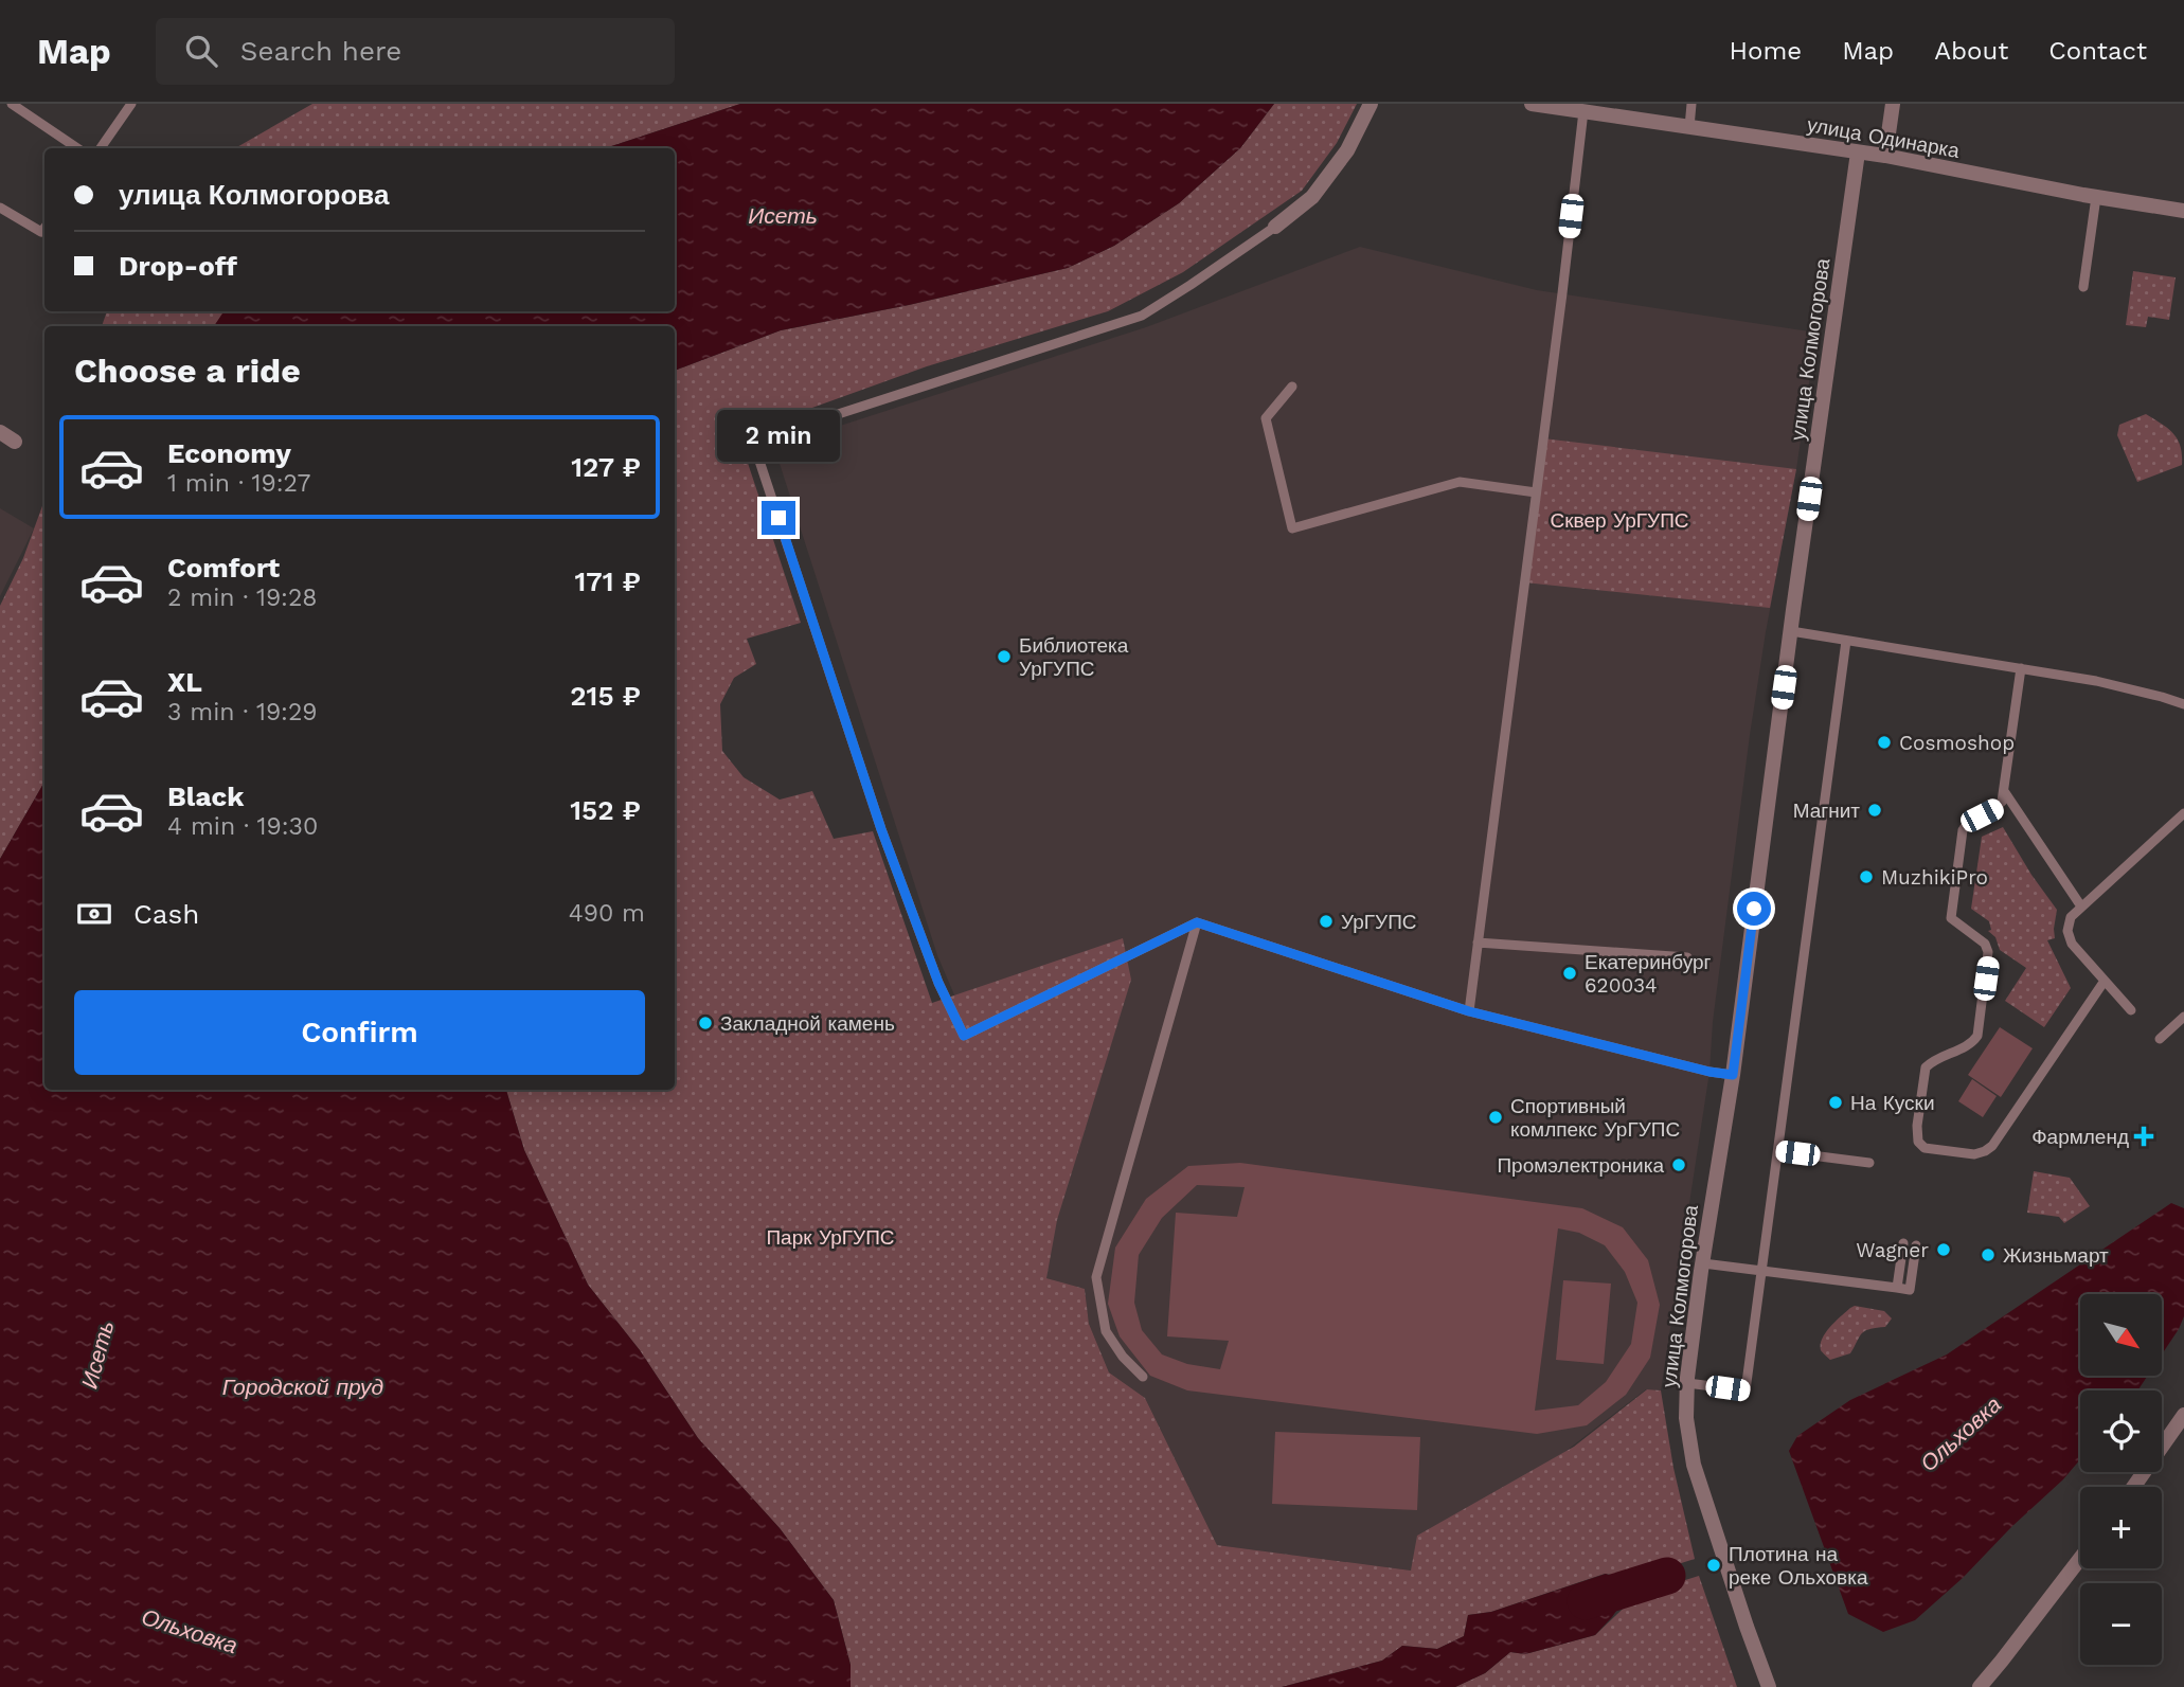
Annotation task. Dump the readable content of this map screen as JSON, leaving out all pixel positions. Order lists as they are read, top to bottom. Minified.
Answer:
{"streets":{"street":["улица Одинарка","улица Колмогорова"]},"crossings":[["улица Одинарка","улица Колмогорова"]],"water":["Исеть","Городской пруд","Ольховка"],"parks":["Сквер УрГУПС","Парк УрГУПС"],"places":{"other":["Библиотека УрГУПС","Cosmoshop","Магнит","MuzhikiPro","УрГУПС","Екатеринбург 620034","Закладной камень","На Куски","Спортивный комлпекс УрГУПС","Промэлектроника","Wagner","Жизньмарт","Плотина на реке Ольховка"],"health":["Фармленд"]},"north":"bottom right","page":{"header":"Map","search":"Search here","nav":["Home","Map","About","Contact"],"banner":["улица Колмогорова","Drop-off"],"heading":"Choose a ride","bubble":"2 min","list":[{"name":"Economy","note":"1 min · 19:27","value":"127 ₽"},{"name":"Comfort","note":"2 min · 19:28","value":"171 ₽"},{"name":"XL","note":"3 min · 19:29","value":"215 ₽"},{"name":"Black","note":"4 min · 19:30","value":"152 ₽"}],"pay":["Cash","490 m"],"buttons":"Confirm","map_buttons":["+","−"]}}
